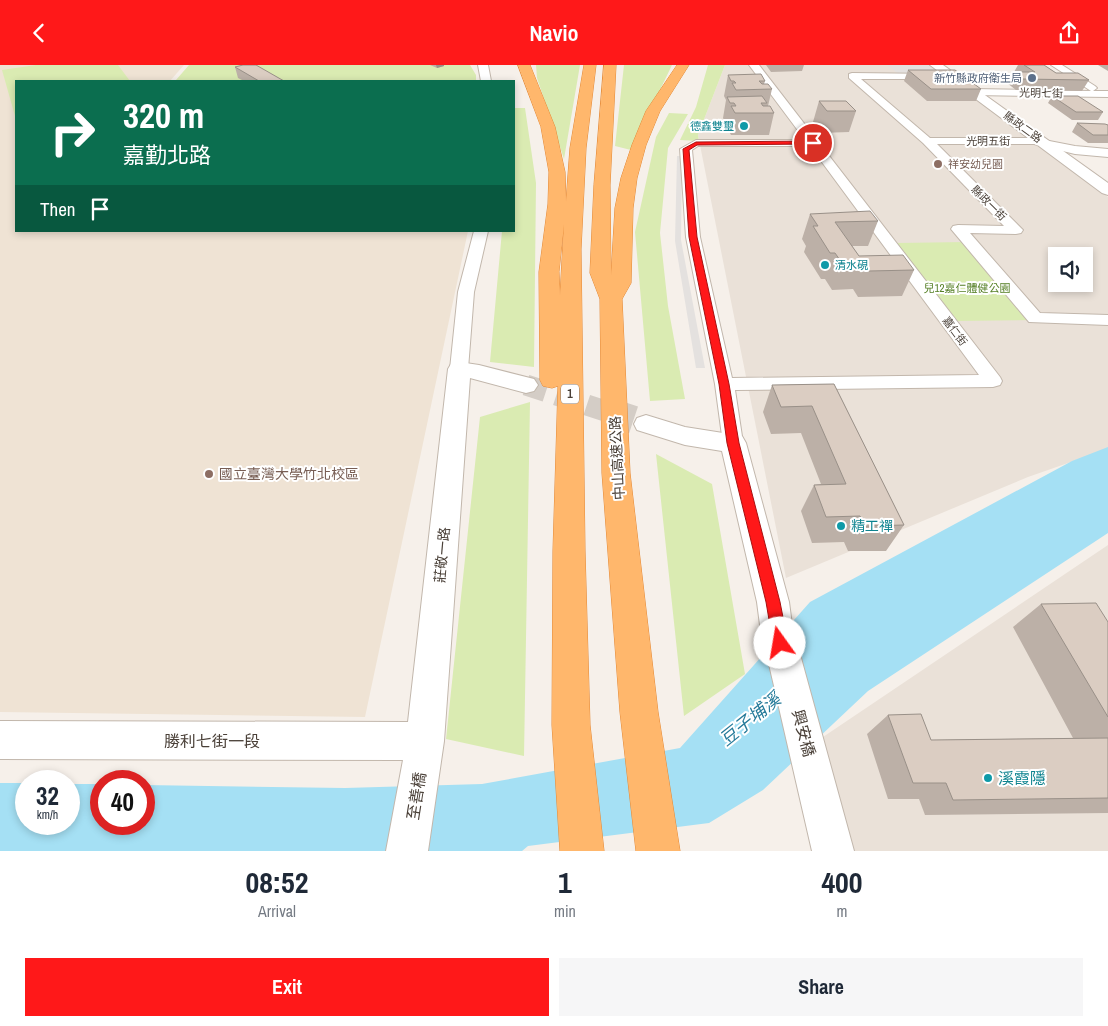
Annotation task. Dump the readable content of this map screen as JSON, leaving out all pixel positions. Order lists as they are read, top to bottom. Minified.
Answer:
{"streets":{"highway":["1","中山高速公路"],"street":["光明七街","縣政二路","光明五街","縣政一街","嘉仁街","莊敬一路","興安橋","勝利七街一段","至善橋"]},"crossings":[["光明七街","縣政二路"],["縣政二路","光明五街"],["縣政二路","縣政一街"],["光明五街","縣政一街"],["莊敬一路","勝利七街一段"],["莊敬一路","至善橋"],["勝利七街一段","至善橋"]],"water":["豆子埔溪"],"parks":["兒12嘉仁體健公園"],"places":["新竹縣政府衛生局","德鑫雙璽","祥安幼兒園","清水硯","國立臺灣大學竹北校區","精工禪","溪霞隱"],"page":{"header":"Navio","turn":["320 m","嘉勤北路"],"then":"Then","speed":"32 km/h","limit":"40","eta":["08:52","Arrival","1","min","400","m"],"buttons":["Exit","Share"]}}
